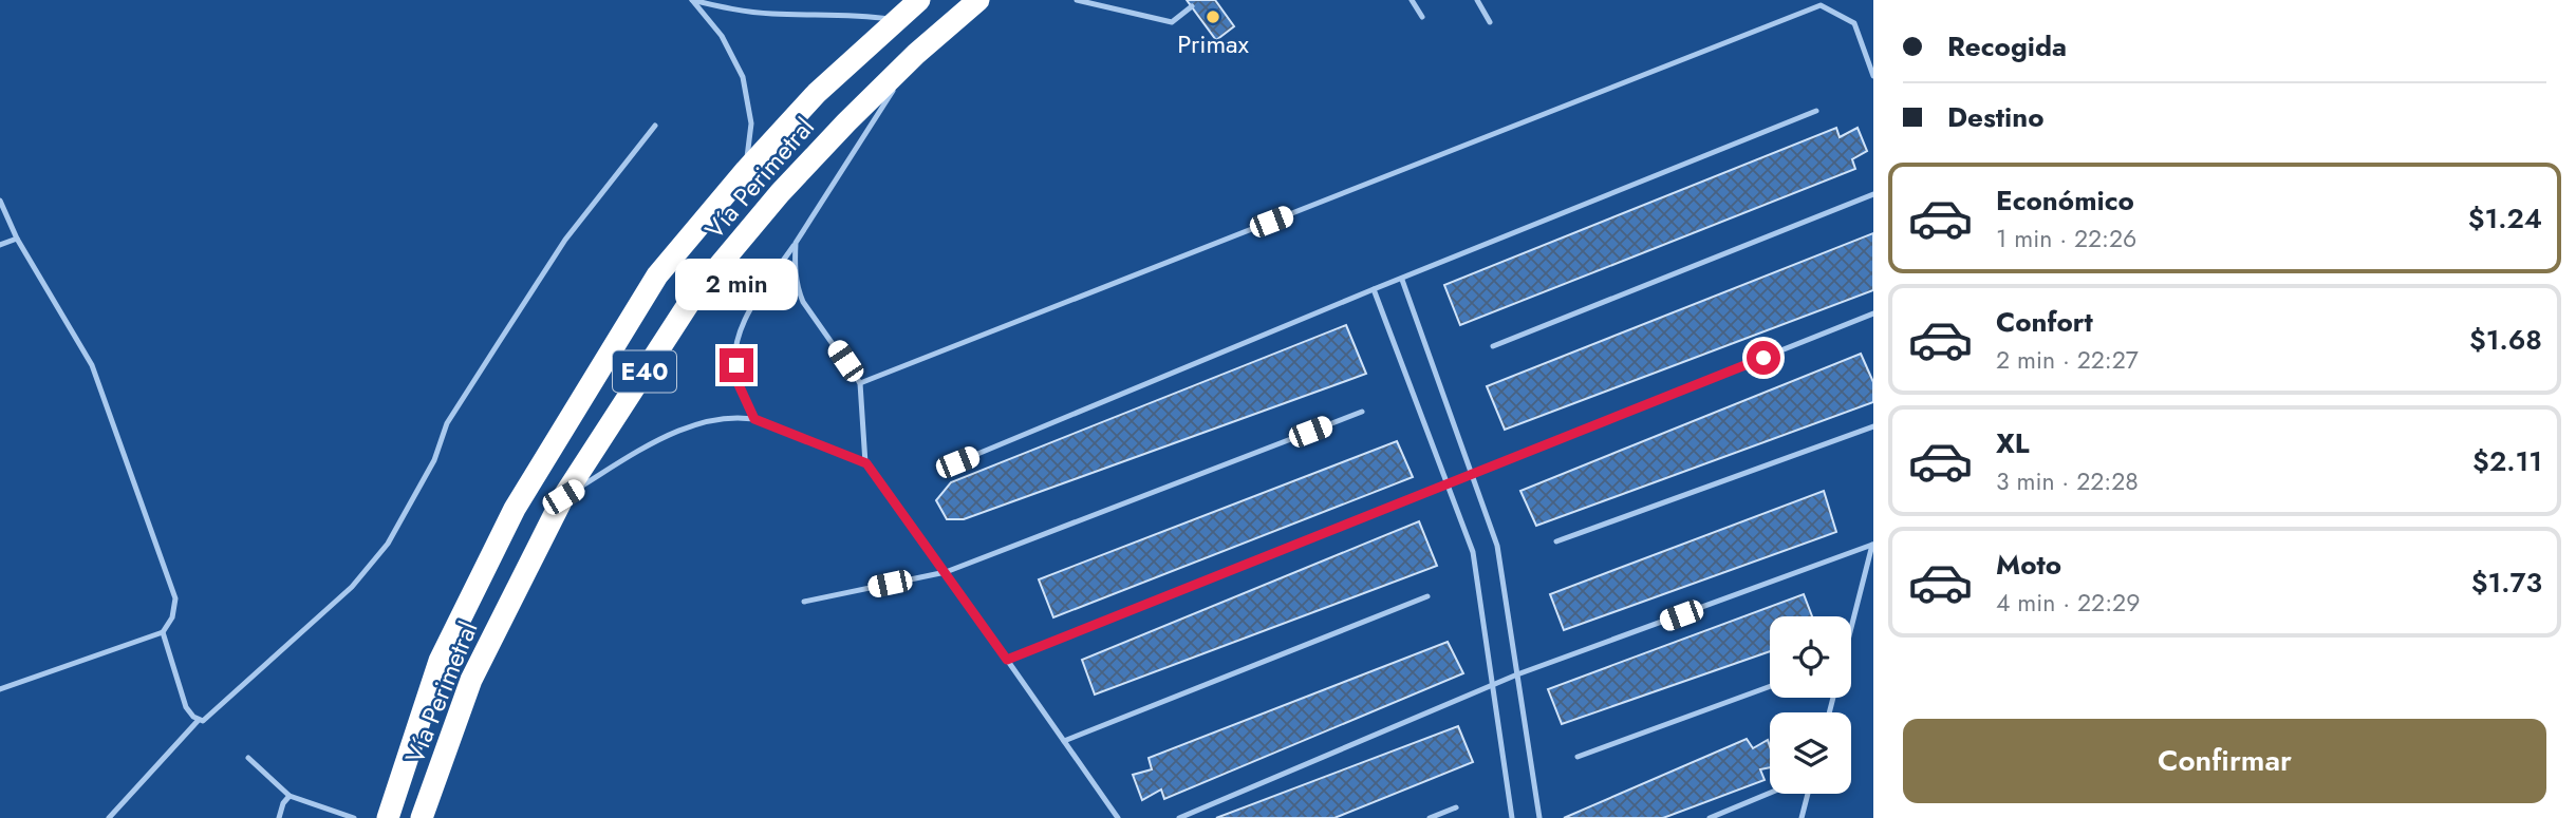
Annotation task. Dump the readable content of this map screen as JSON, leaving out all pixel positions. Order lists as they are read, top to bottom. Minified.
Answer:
{"streets":{"highway":["Vía Perimetral","E40"]},"places":["Primax"],"page":{"banner":["Recogida","Destino"],"list":[{"name":"Económico","note":"1 min · 22:26","value":"$1.24"},{"name":"Confort","note":"2 min · 22:27","value":"$1.68"},{"name":"XL","note":"3 min · 22:28","value":"$2.11"},{"name":"Moto","note":"4 min · 22:29","value":"$1.73"}],"bubble":"2 min","buttons":"Confirmar"}}
